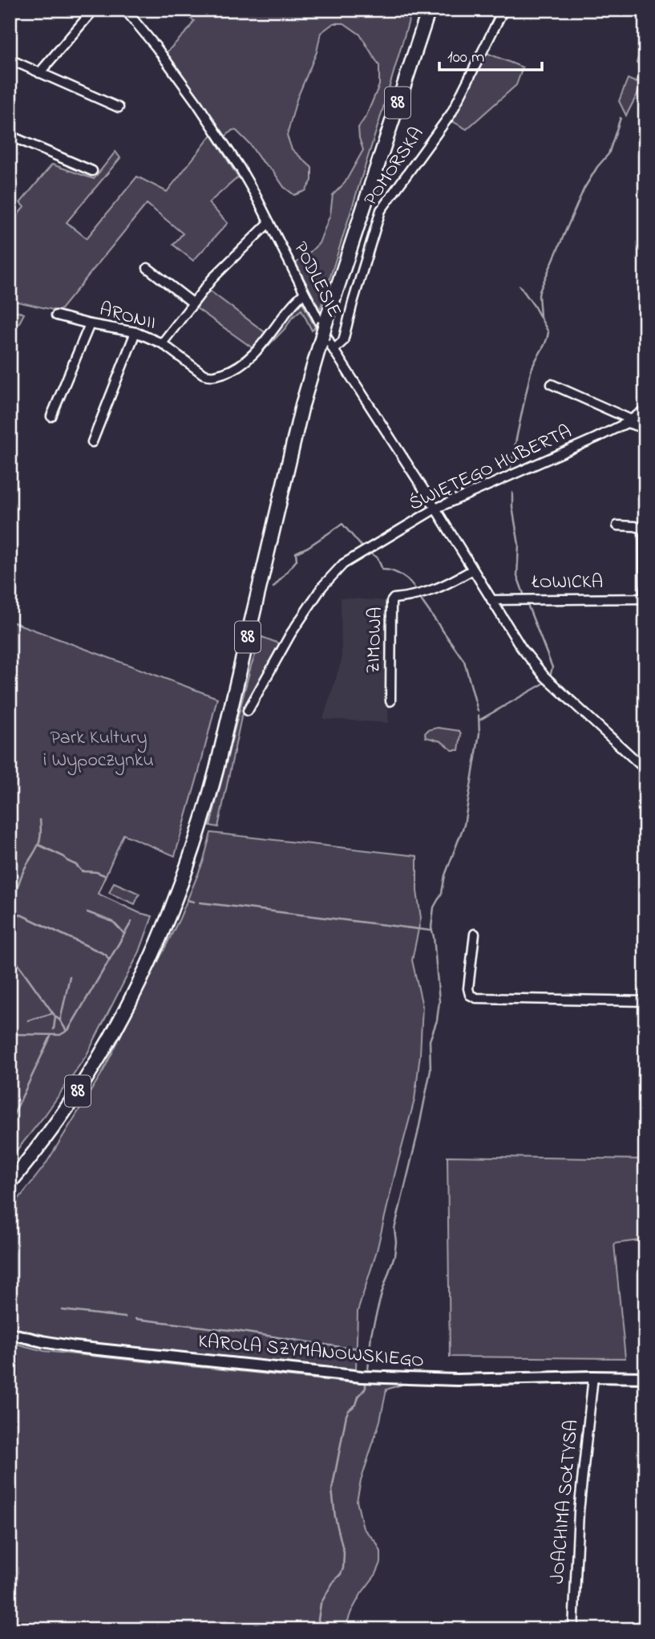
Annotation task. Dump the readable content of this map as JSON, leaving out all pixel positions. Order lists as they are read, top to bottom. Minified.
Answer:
{"streets":{"main road":["88"],"street":["POMORSKA","PODLESIE","ARONII","ŚWIĘTEGO HUBERTA","ŁOWICKA","ZIMOWA","KAROLA SZYMANOWSKIEGO","JOACHIMA SOŁTYSA"]},"crossings":[["POMORSKA","PODLESIE"],["PODLESIE","ARONII"],["PODLESIE","ŚWIĘTEGO HUBERTA"],["PODLESIE","ŁOWICKA"],["PODLESIE","ZIMOWA"],["KAROLA SZYMANOWSKIEGO","JOACHIMA SOŁTYSA"]],"parks":["Park Kultury i Wypoczynku"],"scale_bar":"100 m"}
